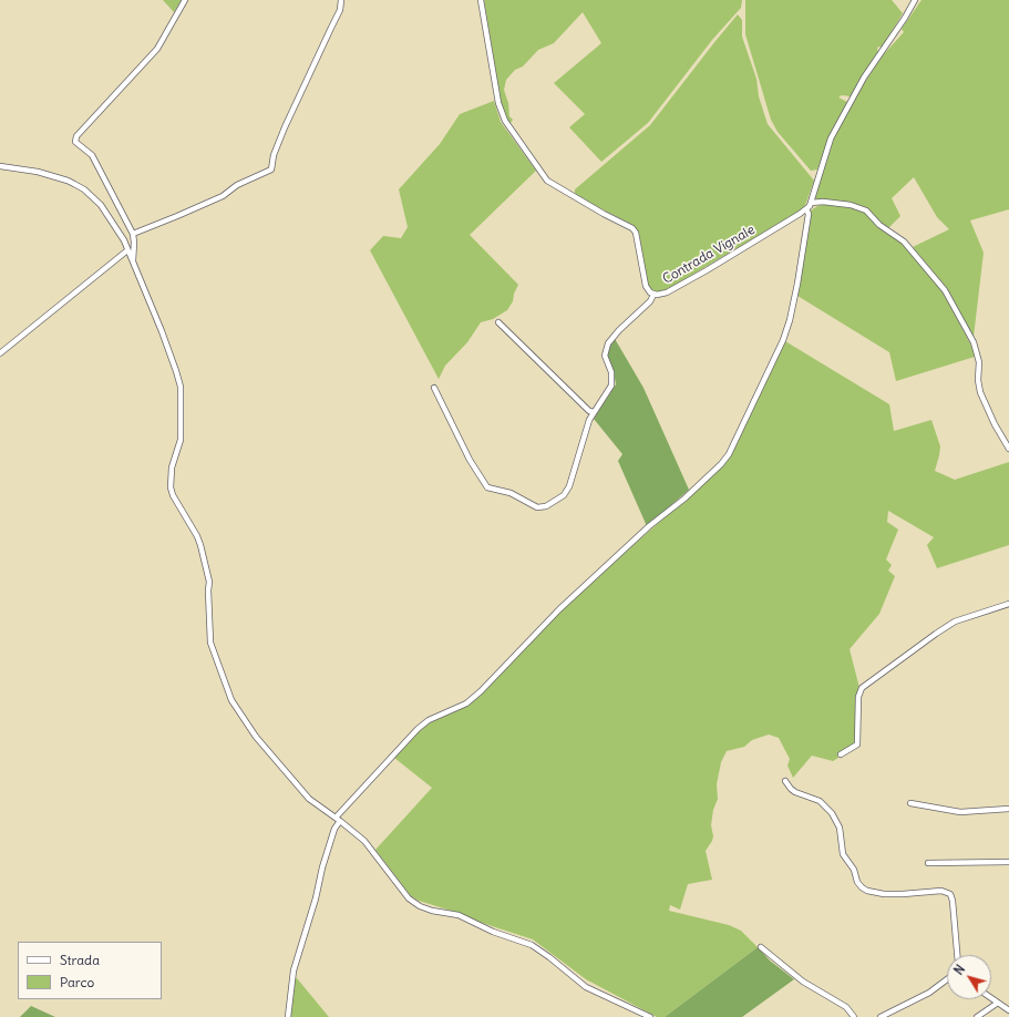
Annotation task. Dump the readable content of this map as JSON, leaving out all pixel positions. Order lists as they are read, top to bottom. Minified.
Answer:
{"streets":{"street":["Contrada Vignale"]},"legend":["Strada","Parco"],"north":"top left"}
